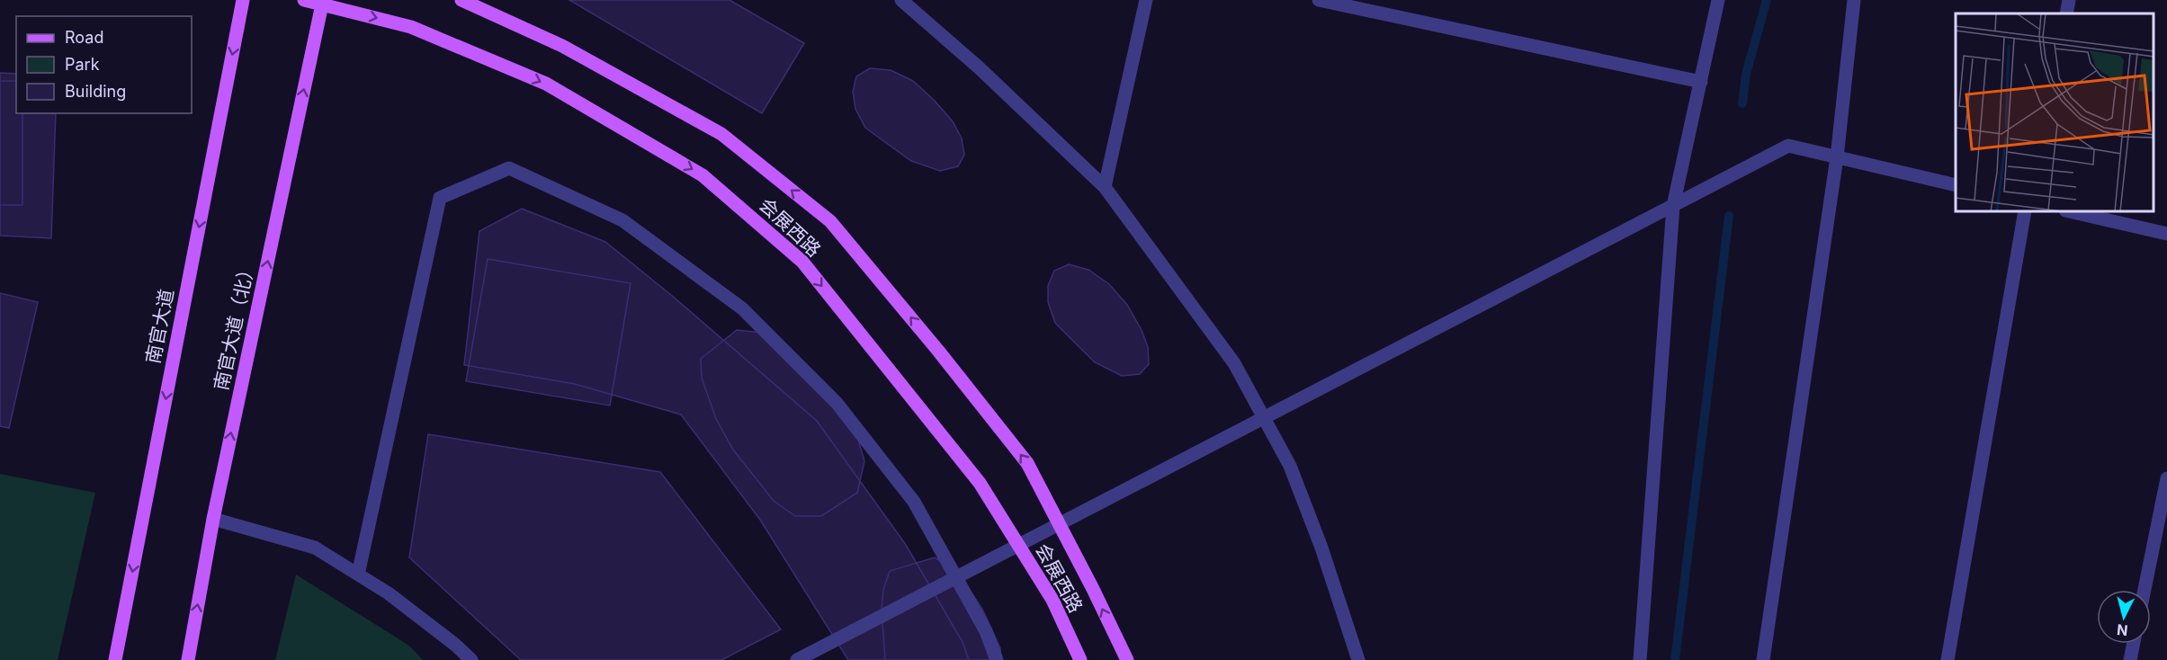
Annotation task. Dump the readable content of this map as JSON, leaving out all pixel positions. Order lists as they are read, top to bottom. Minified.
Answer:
{"streets":{"main road":["会展西路","南官大道（北）","南官大道"]},"crossings":[["会展西路","南官大道（北）"]],"one_way":["南官大道（北）","南官大道"],"legend":["Road","Park","Building"],"north":"bottom"}
